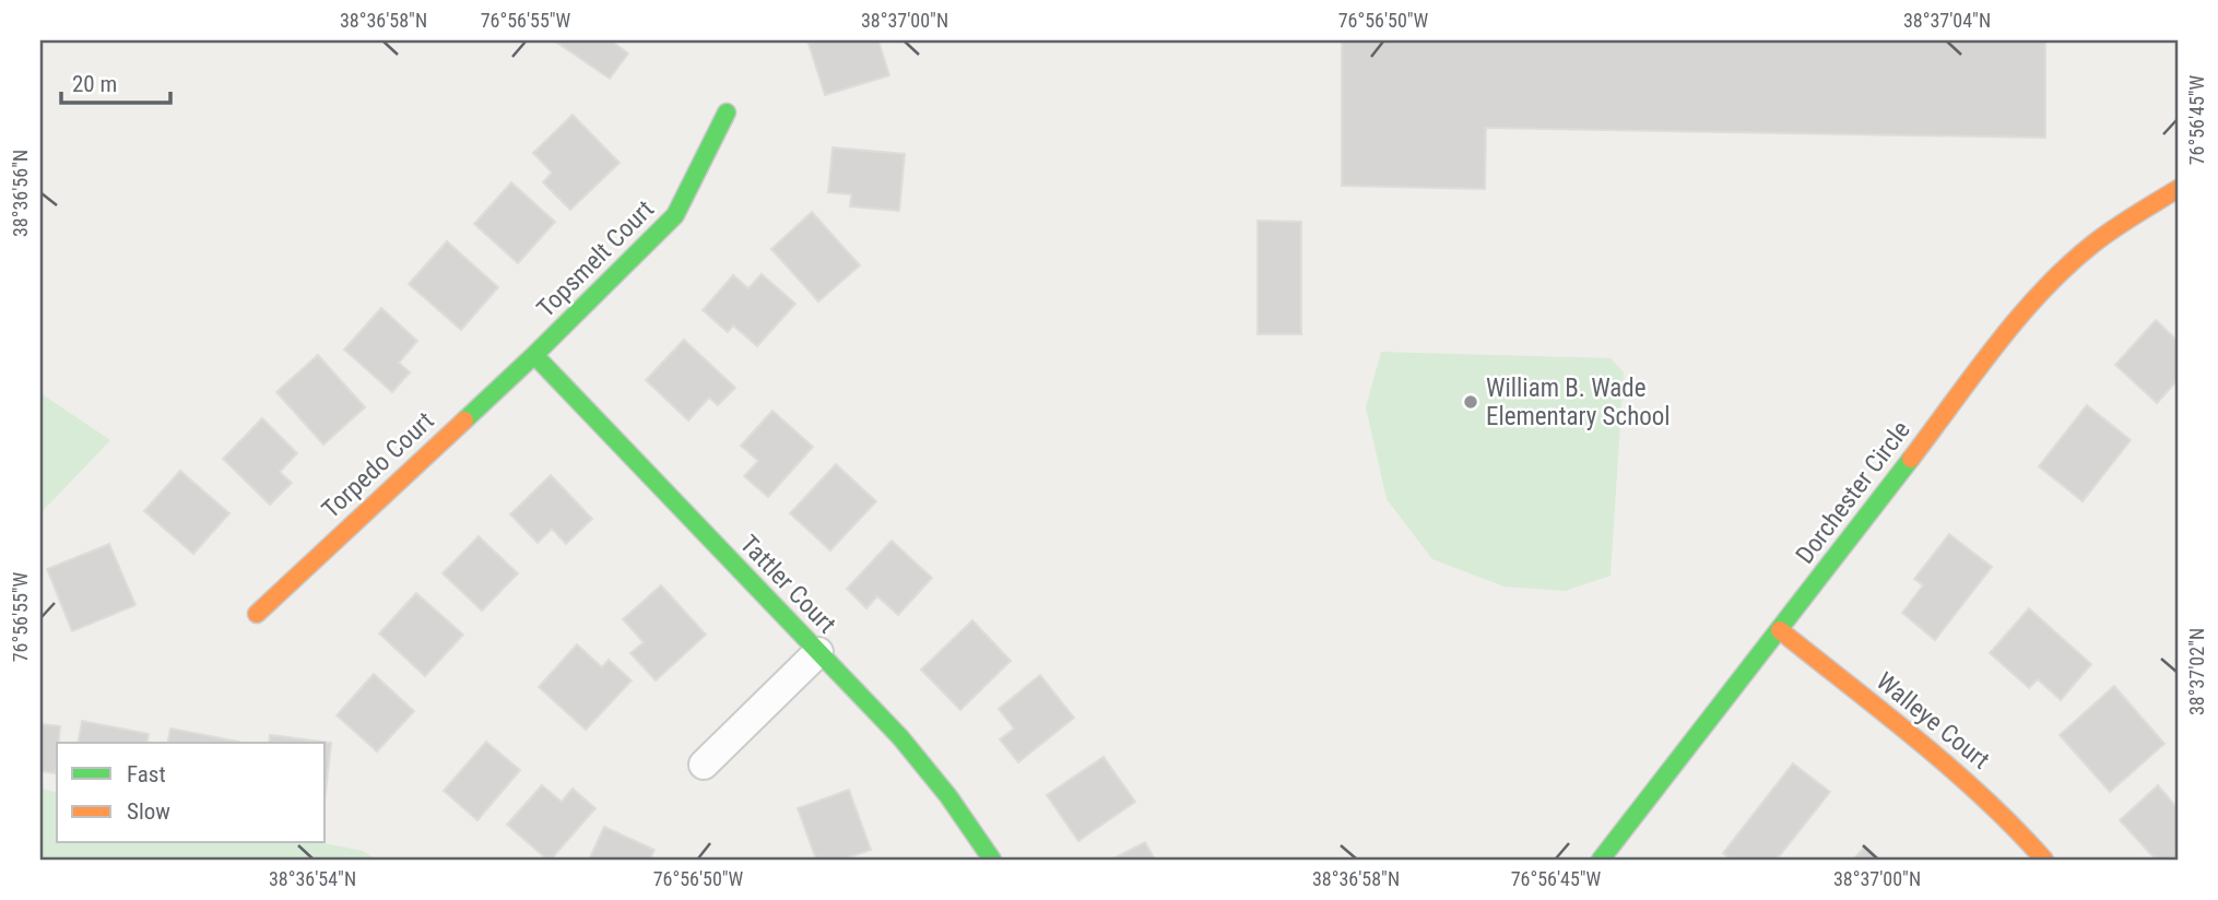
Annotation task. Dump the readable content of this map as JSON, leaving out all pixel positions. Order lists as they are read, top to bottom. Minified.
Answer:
{"streets":{"street":["Topsmelt Court","Torpedo Court","Dorchester Circle","Tattler Court","Walleye Court"]},"crossings":[["Topsmelt Court","Torpedo Court"],["Topsmelt Court","Tattler Court"],["Torpedo Court","Tattler Court"],["Dorchester Circle","Walleye Court"]],"places":["William B. Wade Elementary School"],"legend":["Fast","Slow"],"scale_bar":"20 m","coordinates":["38°36'58\"N","76°56'55\"W","38°37'00\"N","76°56'50\"W","38°37'04\"N","76°56'45\"W","38°36'56\"N","38°37'02\"N","38°36'54\"N"]}
